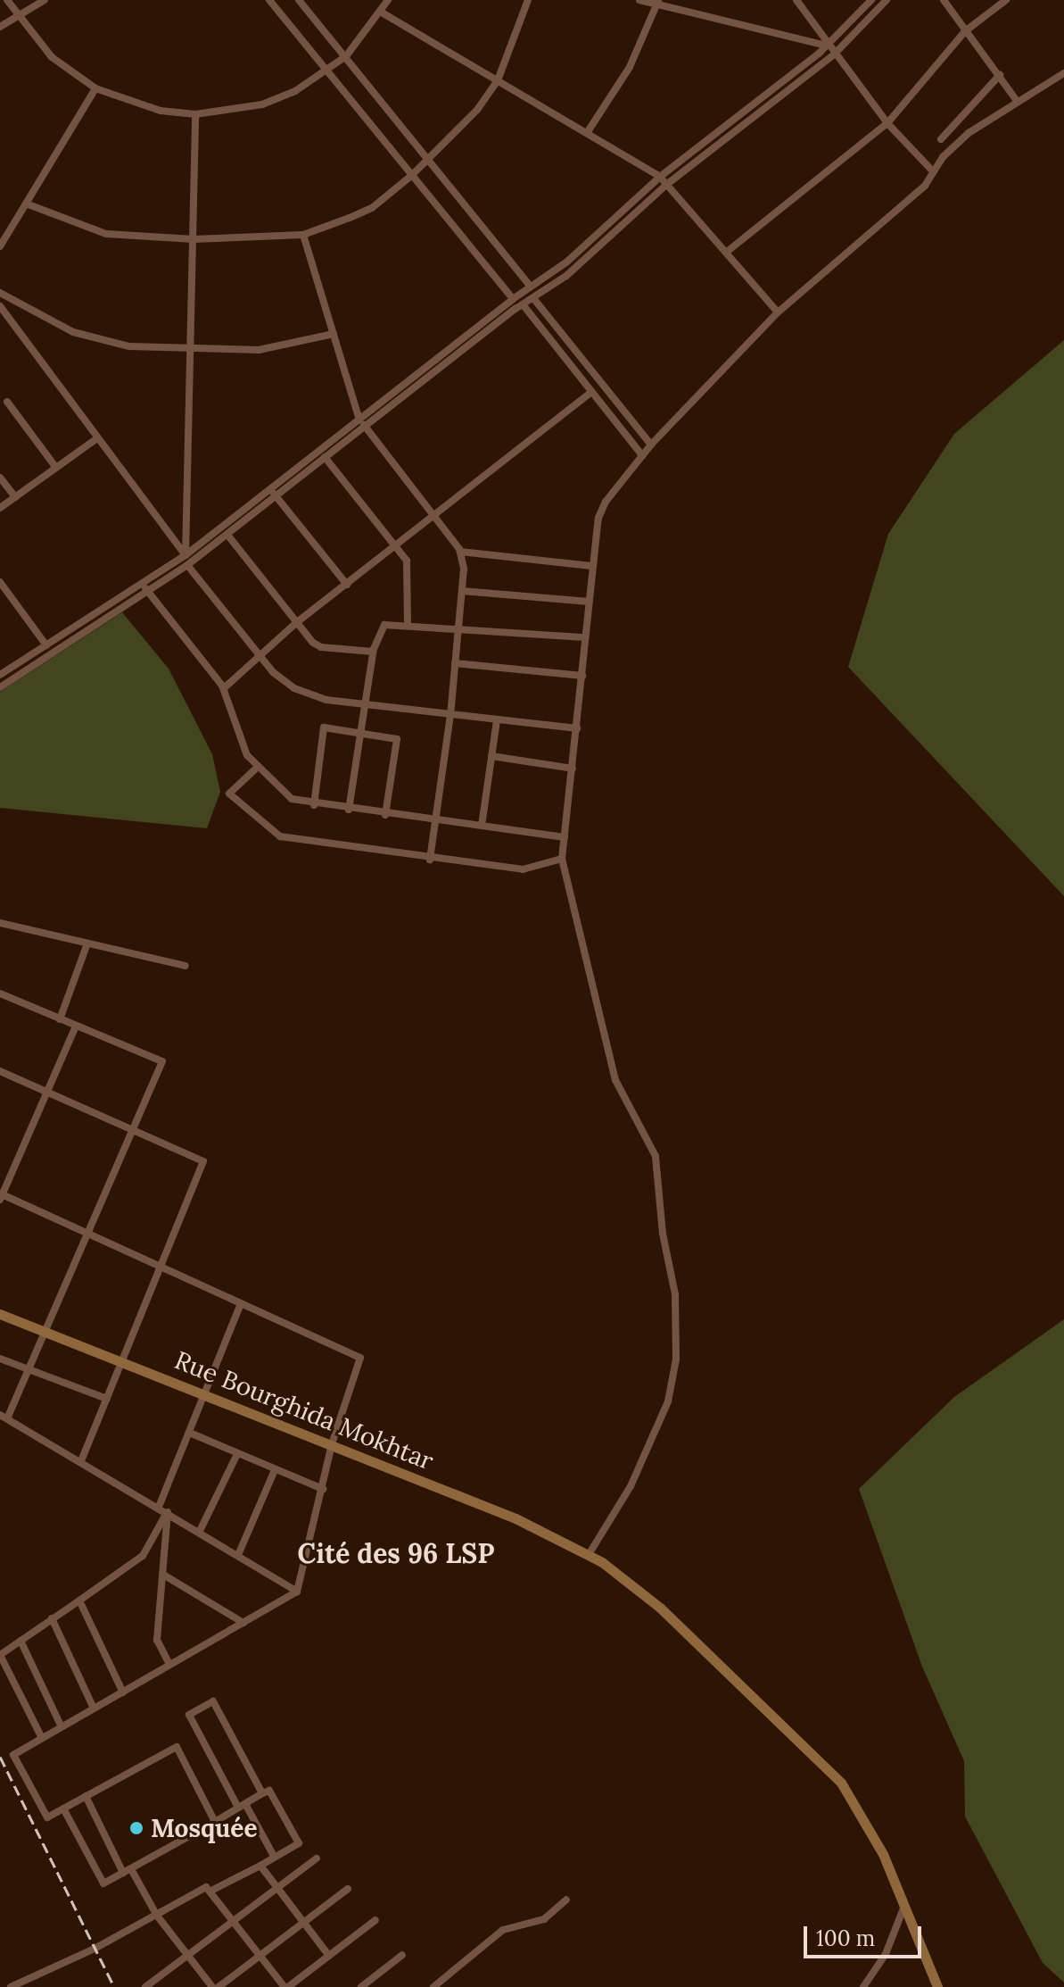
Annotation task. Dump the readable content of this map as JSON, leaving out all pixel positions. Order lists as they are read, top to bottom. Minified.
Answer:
{"streets":{"main road":["Rue Bourghida Mokhtar"]},"districts":["Cité des 96 LSP"],"places":["Mosquée"],"scale_bar":"100 m"}
